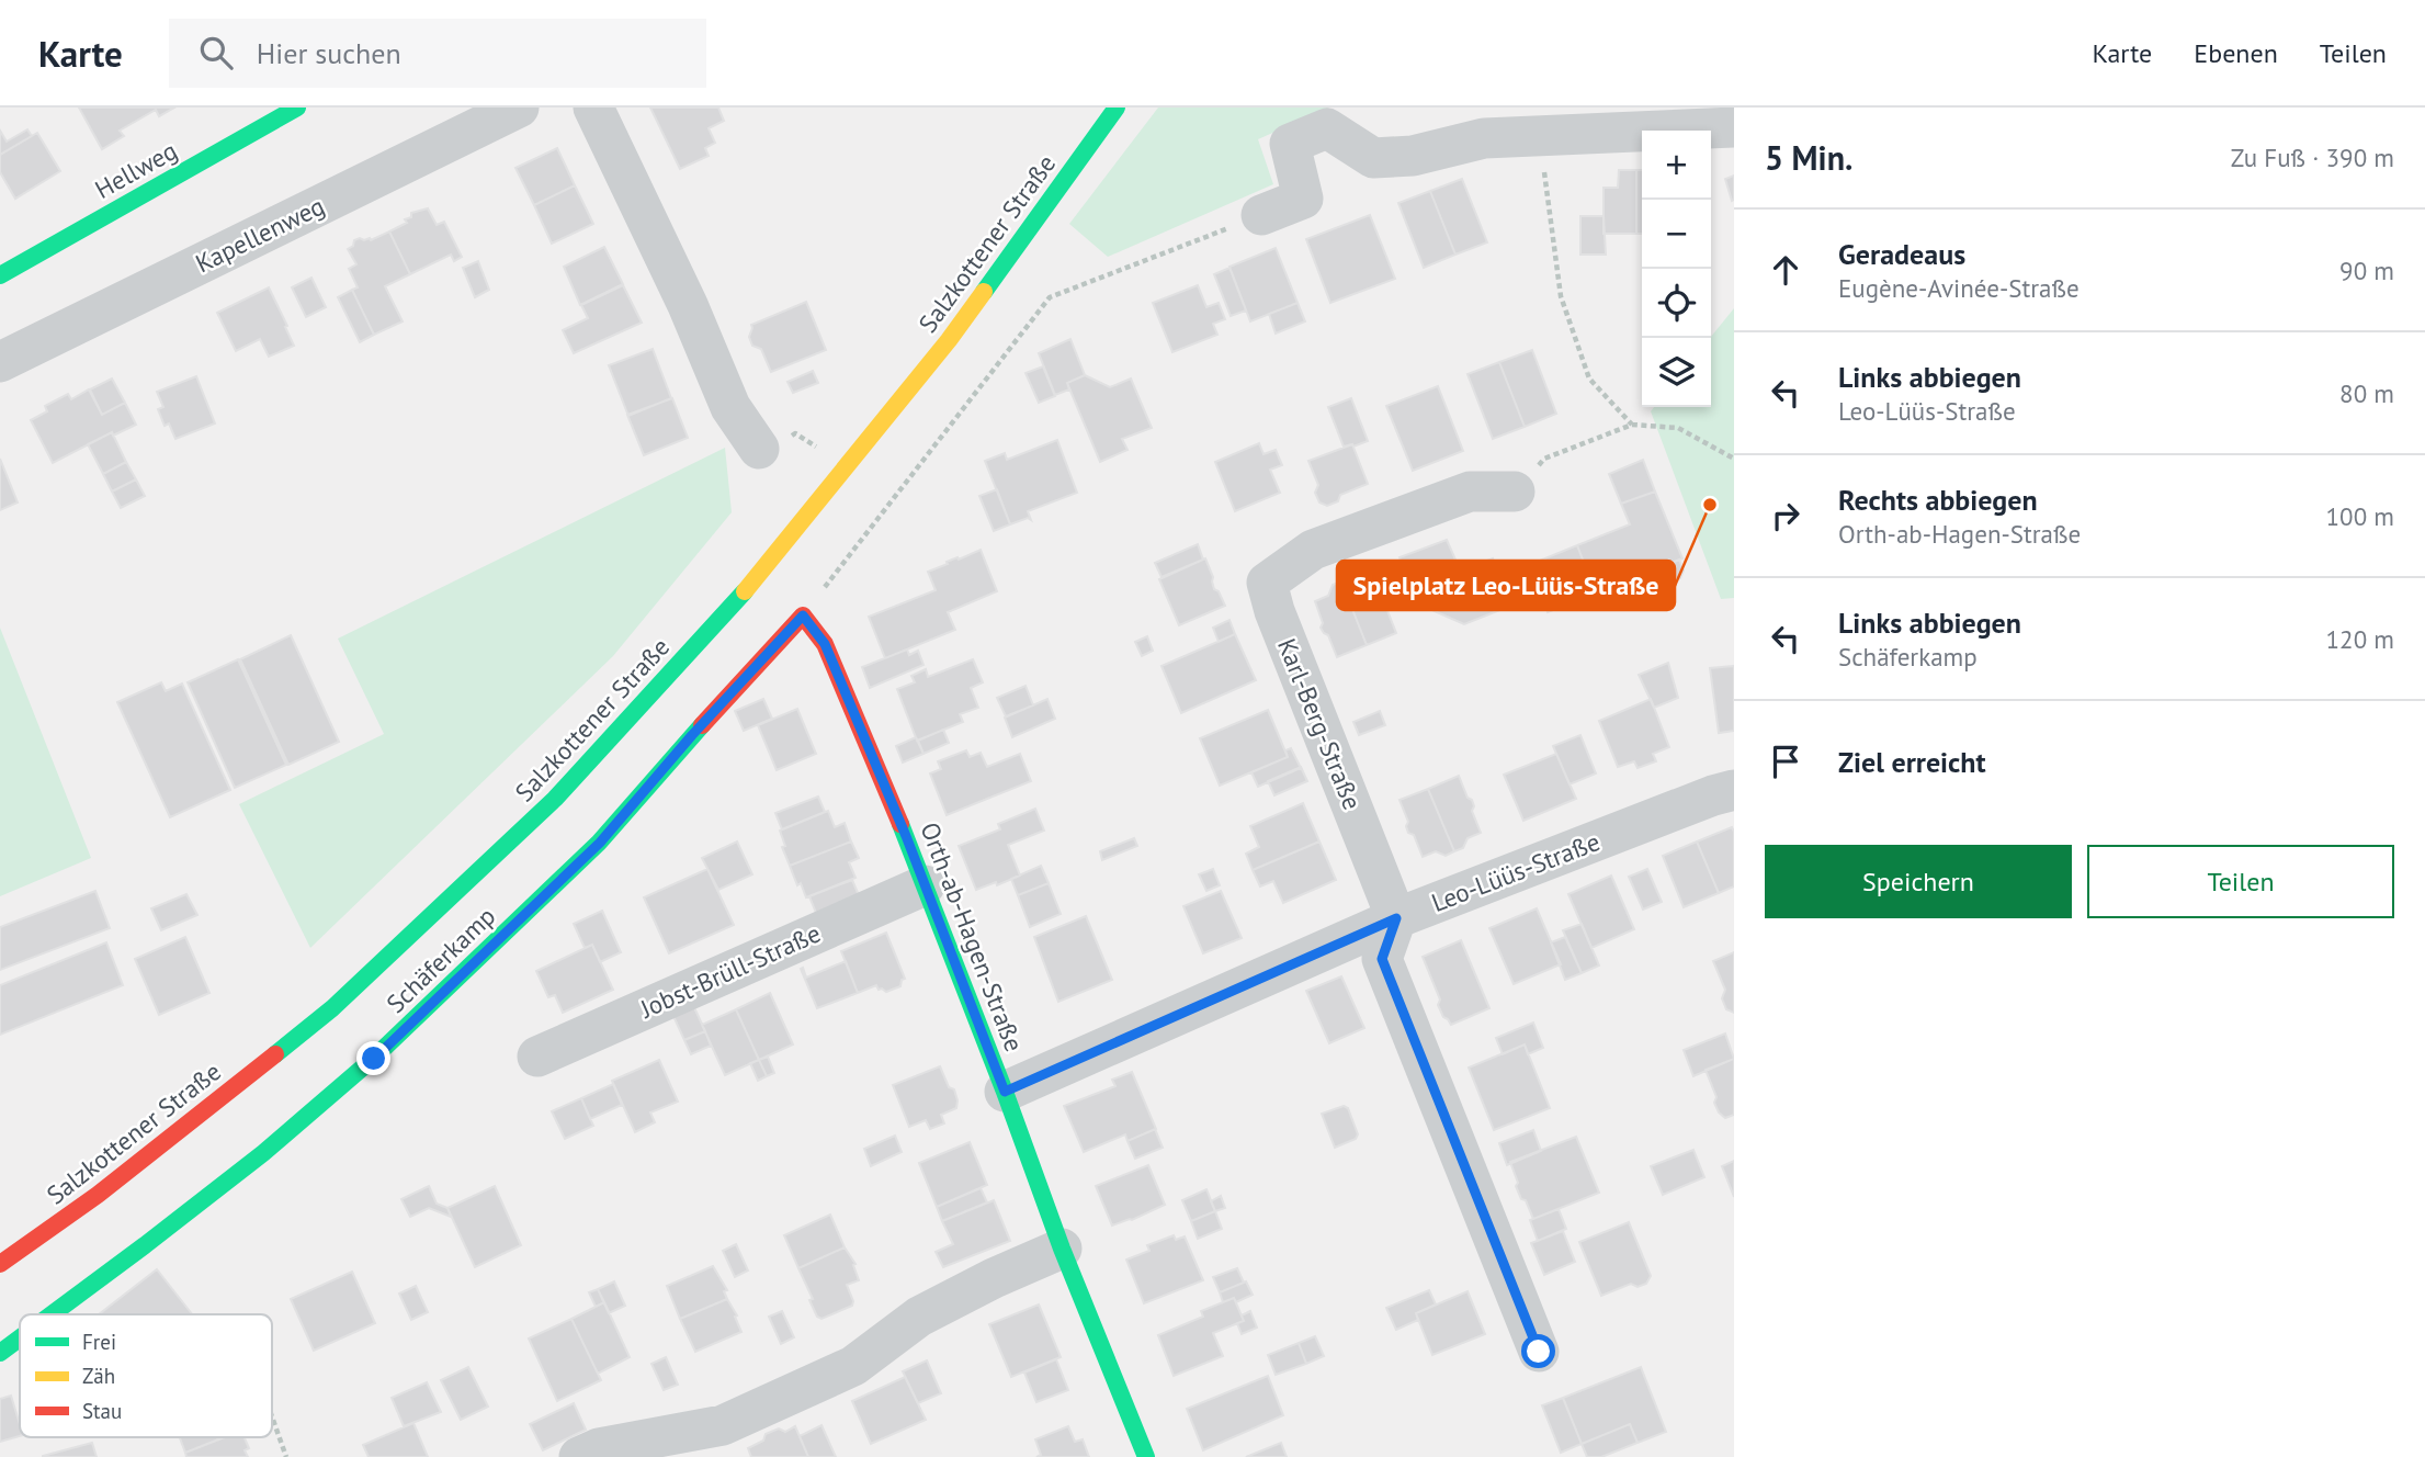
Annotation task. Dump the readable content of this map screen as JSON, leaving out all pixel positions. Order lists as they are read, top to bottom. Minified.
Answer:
{"streets":{"street":["Hellweg","Kapellenweg","Salzkottener Straße","Karl-Berg-Straße","Leo-Lüüs-Straße","Orth-ab-Hagen-Straße","Schäferkamp","Jobst-Brüll-Straße"]},"crossings":[["Karl-Berg-Straße","Leo-Lüüs-Straße"],["Leo-Lüüs-Straße","Orth-ab-Hagen-Straße"],["Orth-ab-Hagen-Straße","Schäferkamp"],["Orth-ab-Hagen-Straße","Jobst-Brüll-Straße"]],"places":["Spielplatz Leo-Lüüs-Straße"],"legend":["Frei","Zäh","Stau"],"page":{"header":"Karte","search":"Hier suchen","nav":["Karte","Ebenen","Teilen"],"heading":["5 Min.","Zu Fuß · 390 m"],"map_buttons":["+","−"],"list":[["Geradeaus","Eugène-Avinée-Straße","90 m"],["Links abbiegen","Leo-Lüüs-Straße","80 m"],["Rechts abbiegen","Orth-ab-Hagen-Straße","100 m"],["Links abbiegen","Schäferkamp","120 m"],"Ziel erreicht"],"buttons":["Speichern","Teilen"]}}
